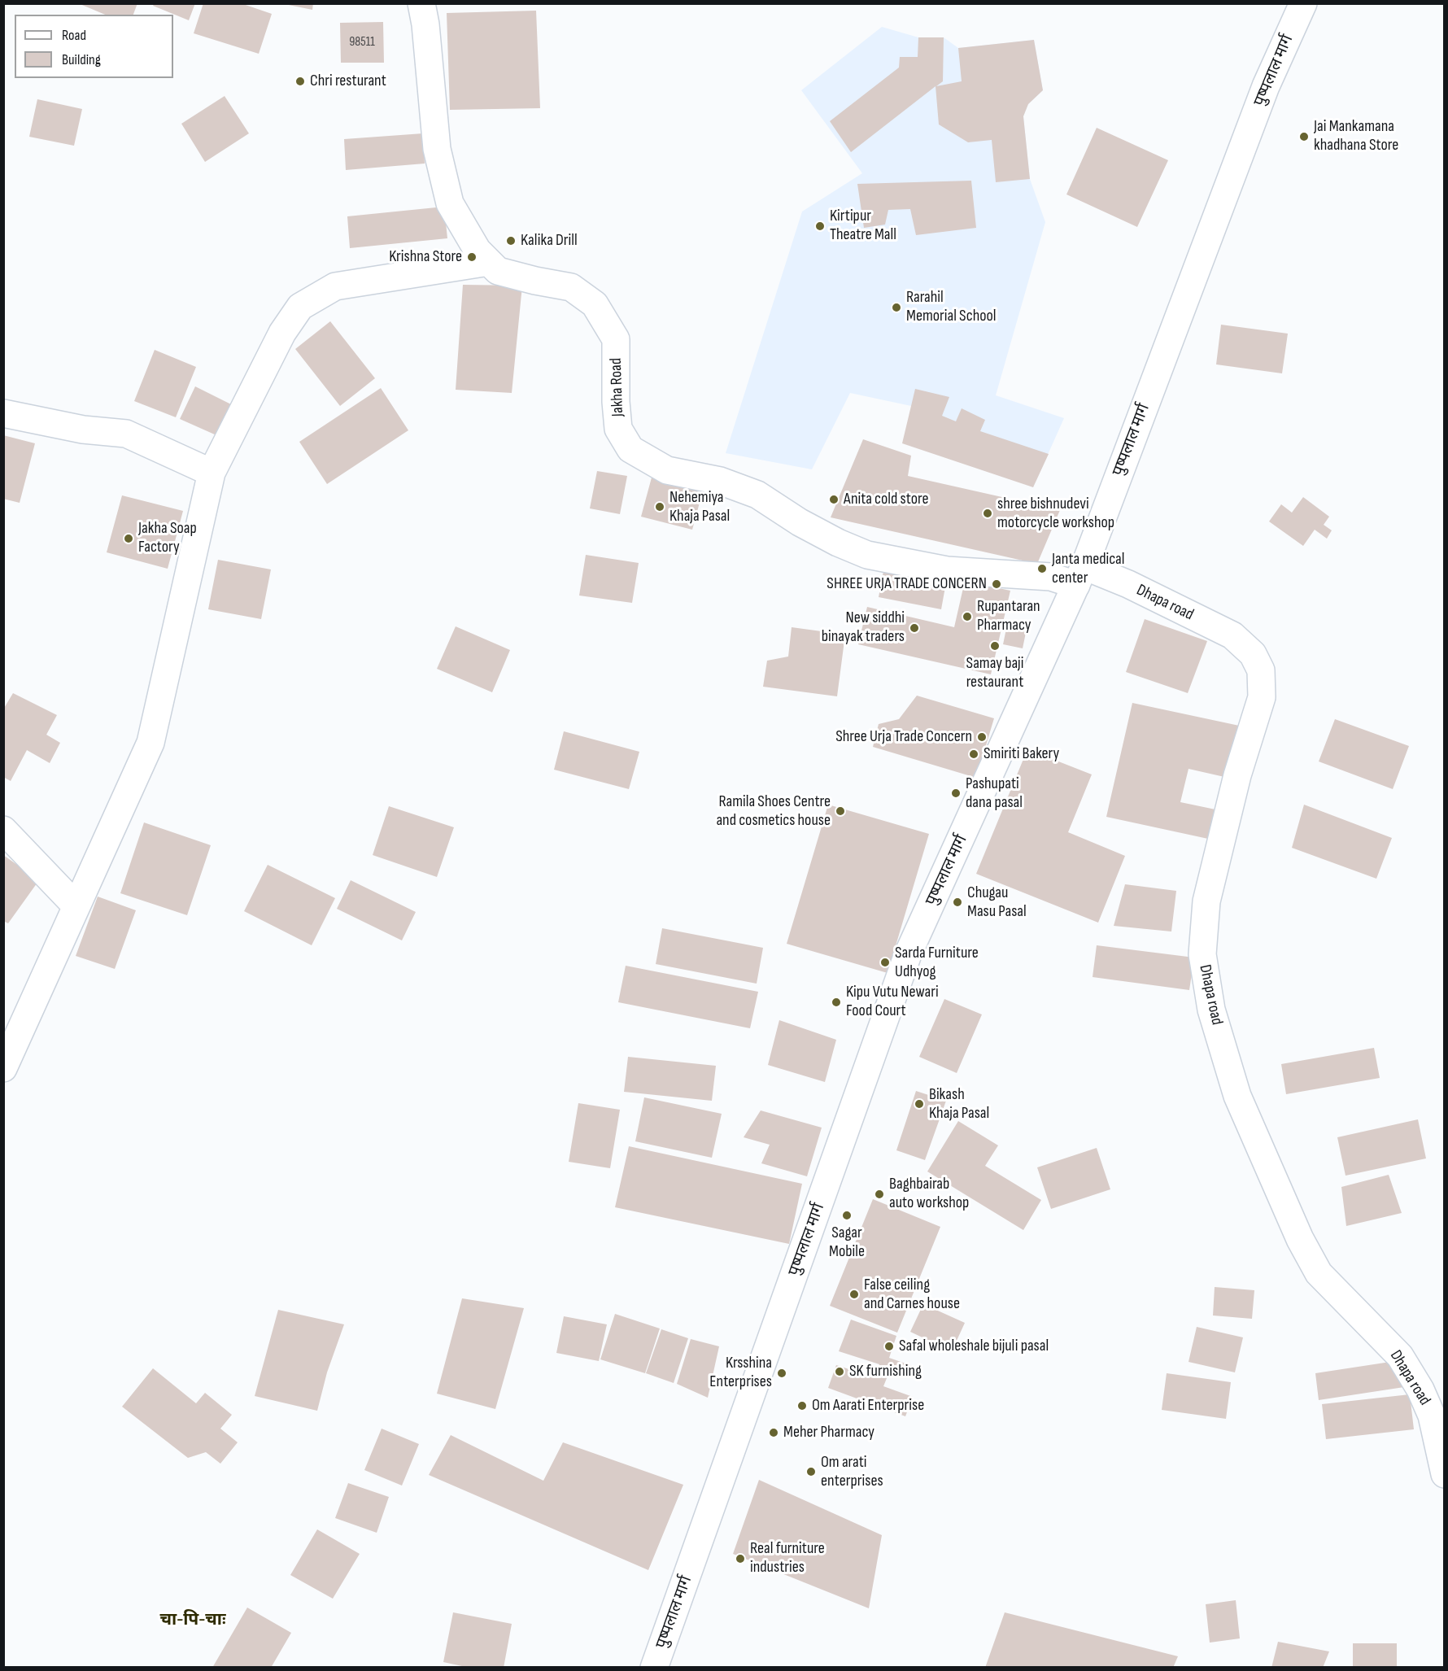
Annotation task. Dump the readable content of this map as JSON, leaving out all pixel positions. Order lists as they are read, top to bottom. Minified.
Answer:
{"streets":{"street":["पुष्पलाल मार्ग","Jakha Road","Dhapa road"]},"crossings":[["पुष्पलाल मार्ग","Jakha Road"],["पुष्पलाल मार्ग","Dhapa road"],["Jakha Road","Dhapa road"]],"districts":["चा-पि-चाः"],"places":["Chri resturant","Jai Mankamana khadhana Store","Kirtipur Theatre Mall","Kalika Drill","Krishna Store","Rarahil Memorial School","Anita cold store","Nehemiya Khaja Pasal","shree bishnudevi motorcycle workshop","Jakha Soap Factory","Janta medical center","SHREE URJA TRADE CONCERN","Rupantaran Pharmacy","New siddhi binayak traders","Samay baji restaurant","Shree Urja Trade Concern","Smiriti Bakery","Pashupati dana pasal","Ramila Shoes Centre and cosmetics house","Chugau Masu Pasal","Sarda Furniture Udhyog","Kipu Vutu Newari Food Court","Bikash Khaja Pasal","Baghbairab auto workshop","Sagar Mobile","False ceiling and Carnes house","Safal wholeshale bijuli pasal","SK furnishing","Krsshina Enterprises","Om Aarati Enterprise","Meher Pharmacy","Om arati enterprises","Real furniture industries"],"house_numbers":["98511"],"legend":["Road","Building"]}
